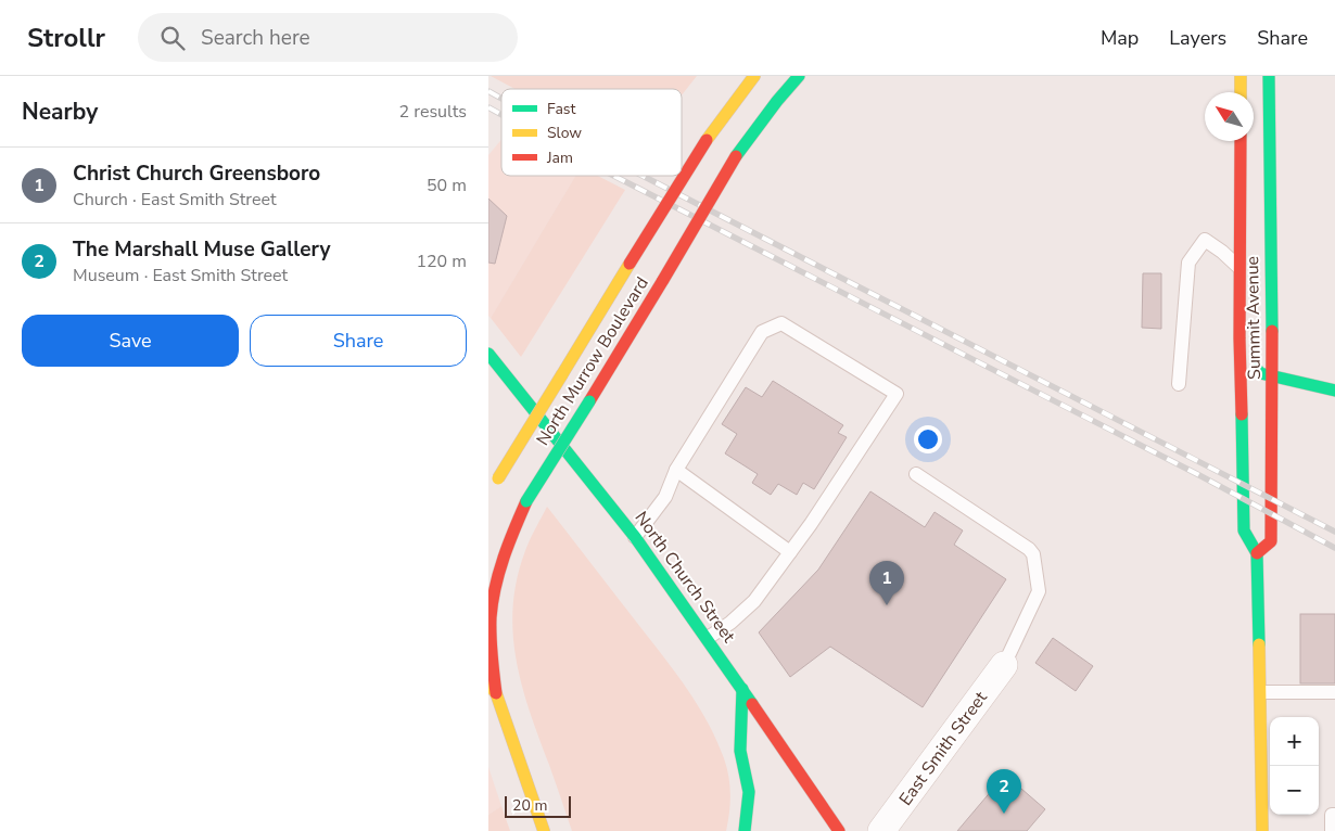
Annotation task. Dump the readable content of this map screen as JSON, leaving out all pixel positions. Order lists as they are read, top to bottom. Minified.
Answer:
{"streets":{"main road":["Summit Avenue","North Murrow Boulevard","North Church Street"],"street":["East Smith Street"]},"legend":["Fast","Slow","Jam"],"scale_bar":"20 m","north":"top left","page":{"header":"Strollr","search":"Search here","nav":["Map","Layers","Share"],"heading":["Nearby","2 results"],"list":[{"mark":"1","name":"Christ Church Greensboro","note":"Church · East Smith Street","value":"50 m"},{"mark":"2","name":"The Marshall Muse Gallery","note":"Museum · East Smith Street","value":"120 m"}],"buttons":["Save","Share"],"pins":["1","2"],"map_buttons":["+","−"],"scale":"20 m"}}
